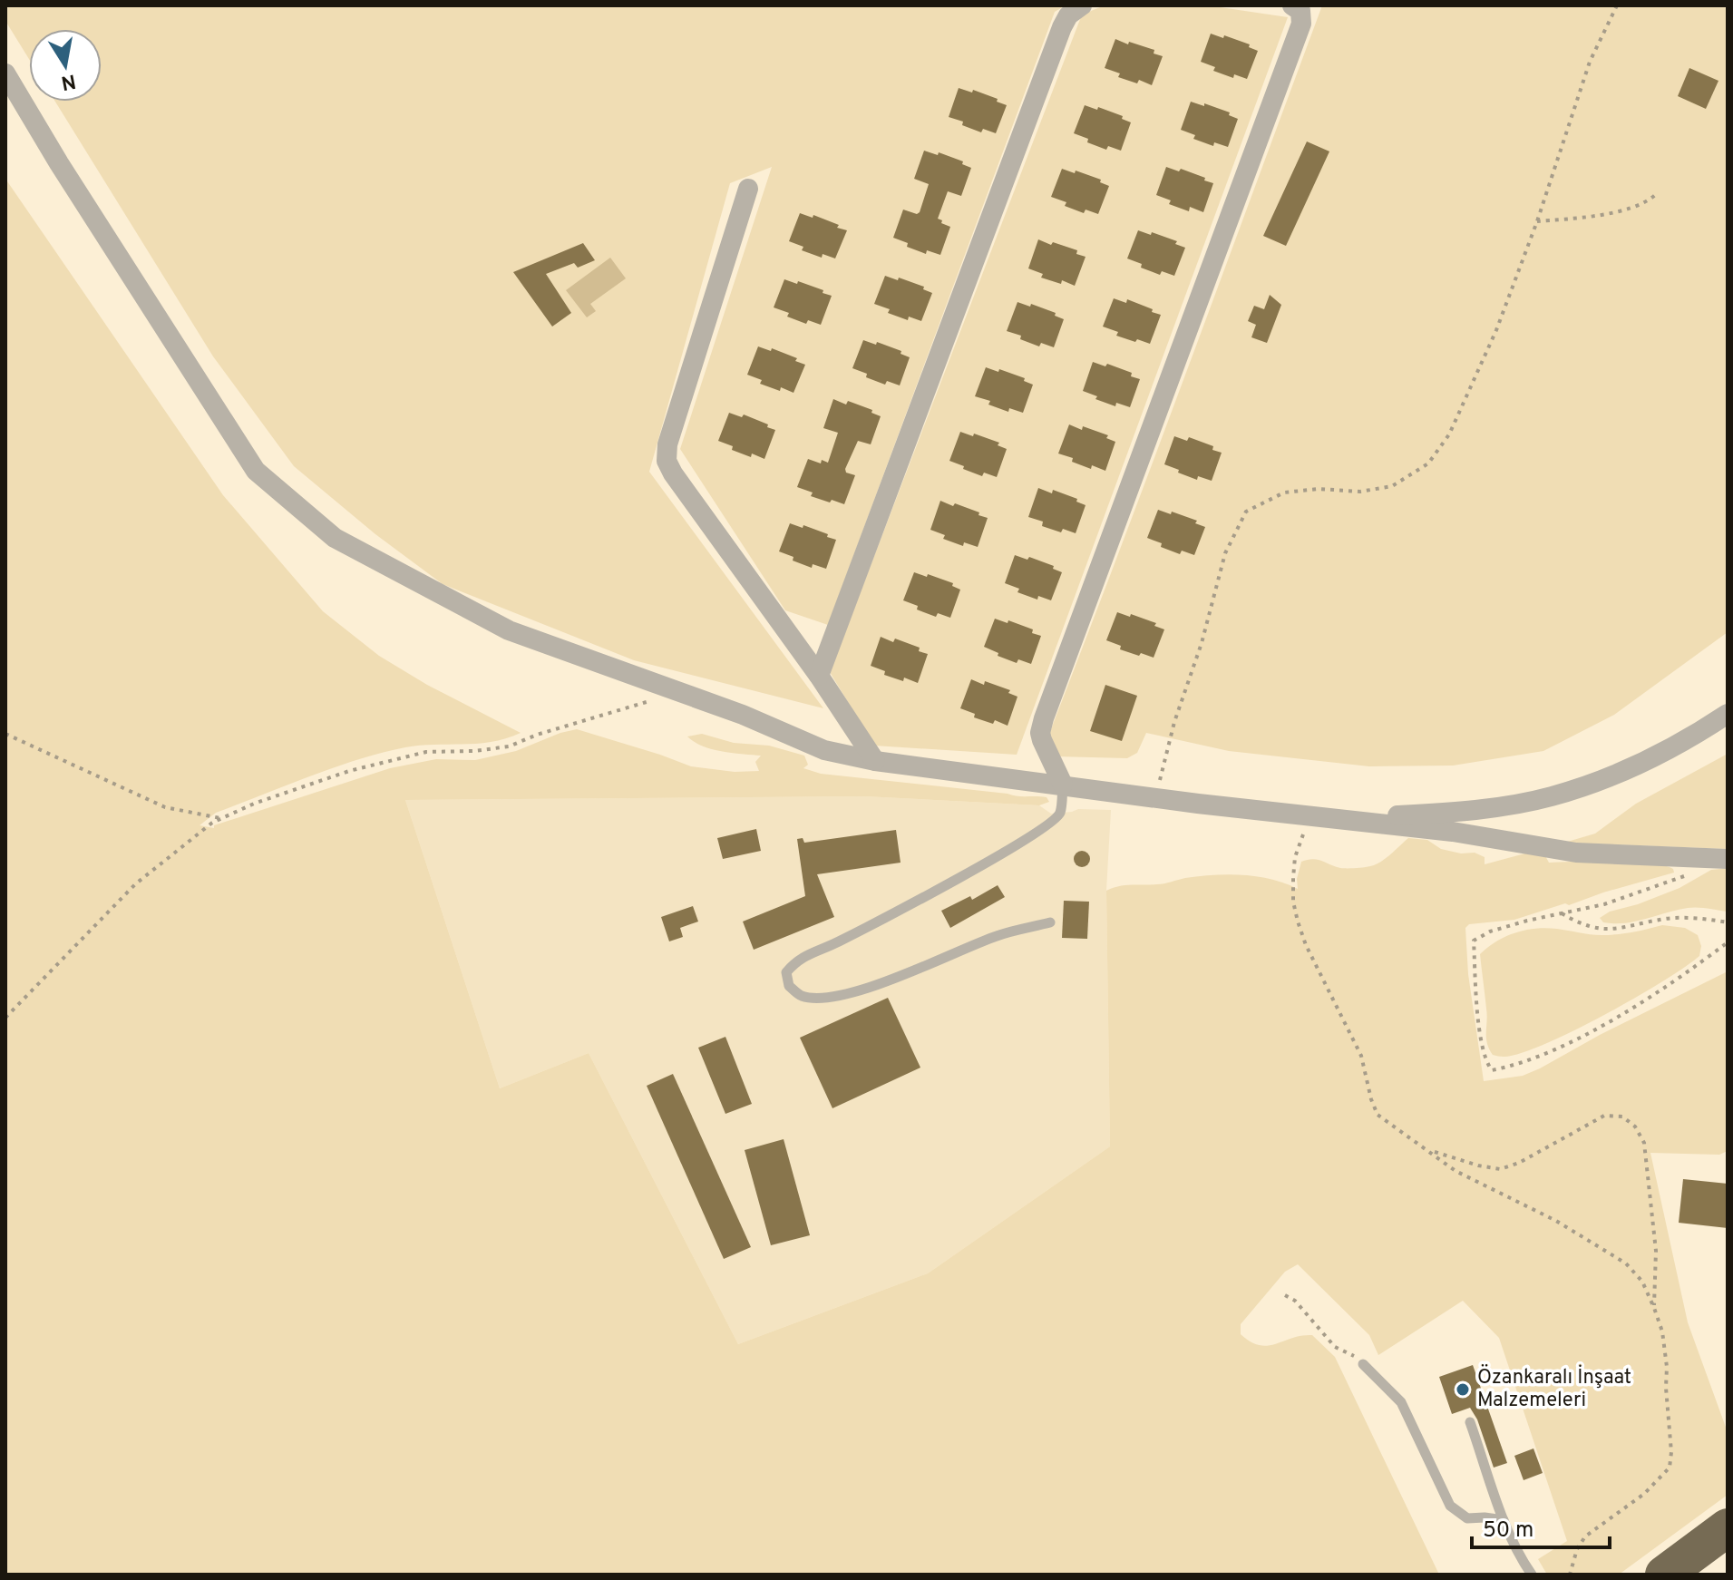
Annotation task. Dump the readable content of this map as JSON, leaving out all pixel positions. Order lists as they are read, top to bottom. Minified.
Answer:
{"places":["Özankaralı İnşaat Malzemeleri"],"scale_bar":"50 m","north":"bottom"}
